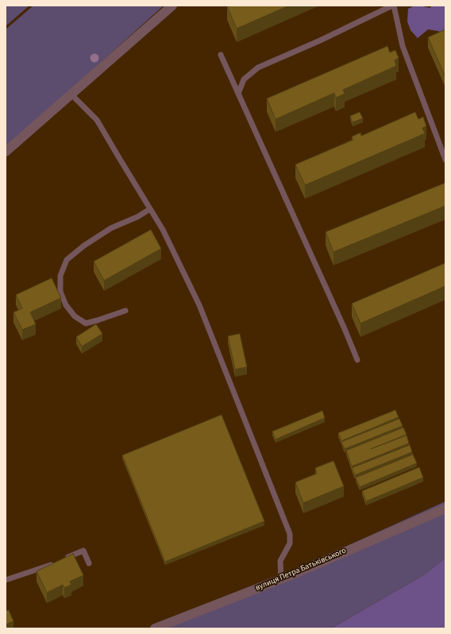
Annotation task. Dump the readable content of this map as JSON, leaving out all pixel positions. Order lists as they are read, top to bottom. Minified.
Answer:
{"streets":{"street":["вулиця Петра Батьківського"]}}
